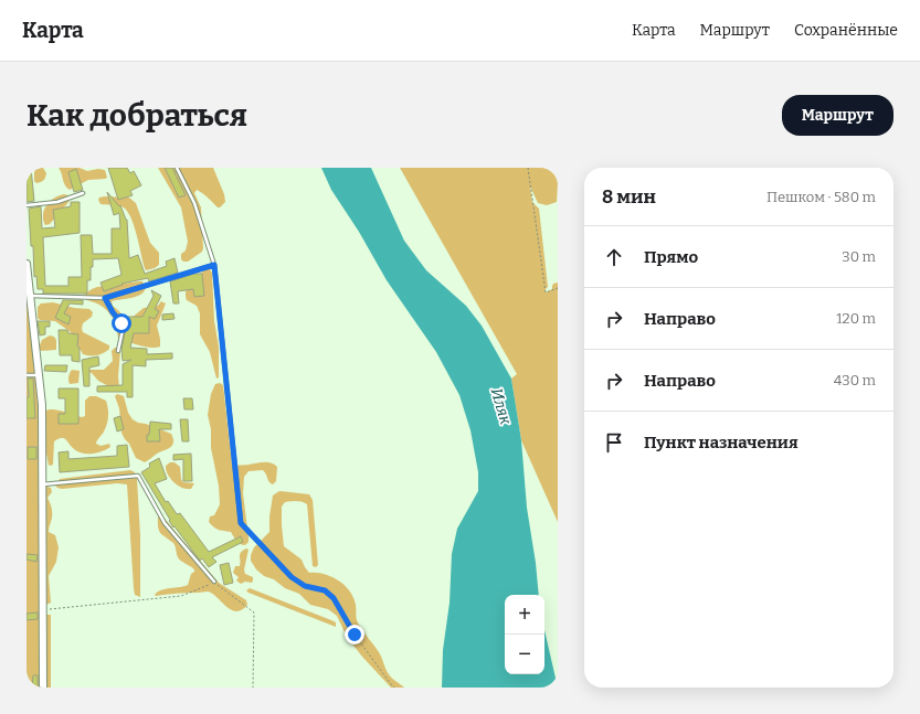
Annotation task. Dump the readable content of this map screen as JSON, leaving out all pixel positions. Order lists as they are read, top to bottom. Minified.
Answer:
{"water":["Иляк"],"page":{"header":"Карта","nav":["Карта","Маршрут","Сохранённые"],"buttons":"Маршрут","title":"Как добраться","heading":["8 мин","Пешком · 580 m"],"list":[["Прямо","30 m"],["Направо","120 m"],["Направо","430 m"],"Пункт назначения"],"map_buttons":["+","−"]}}
